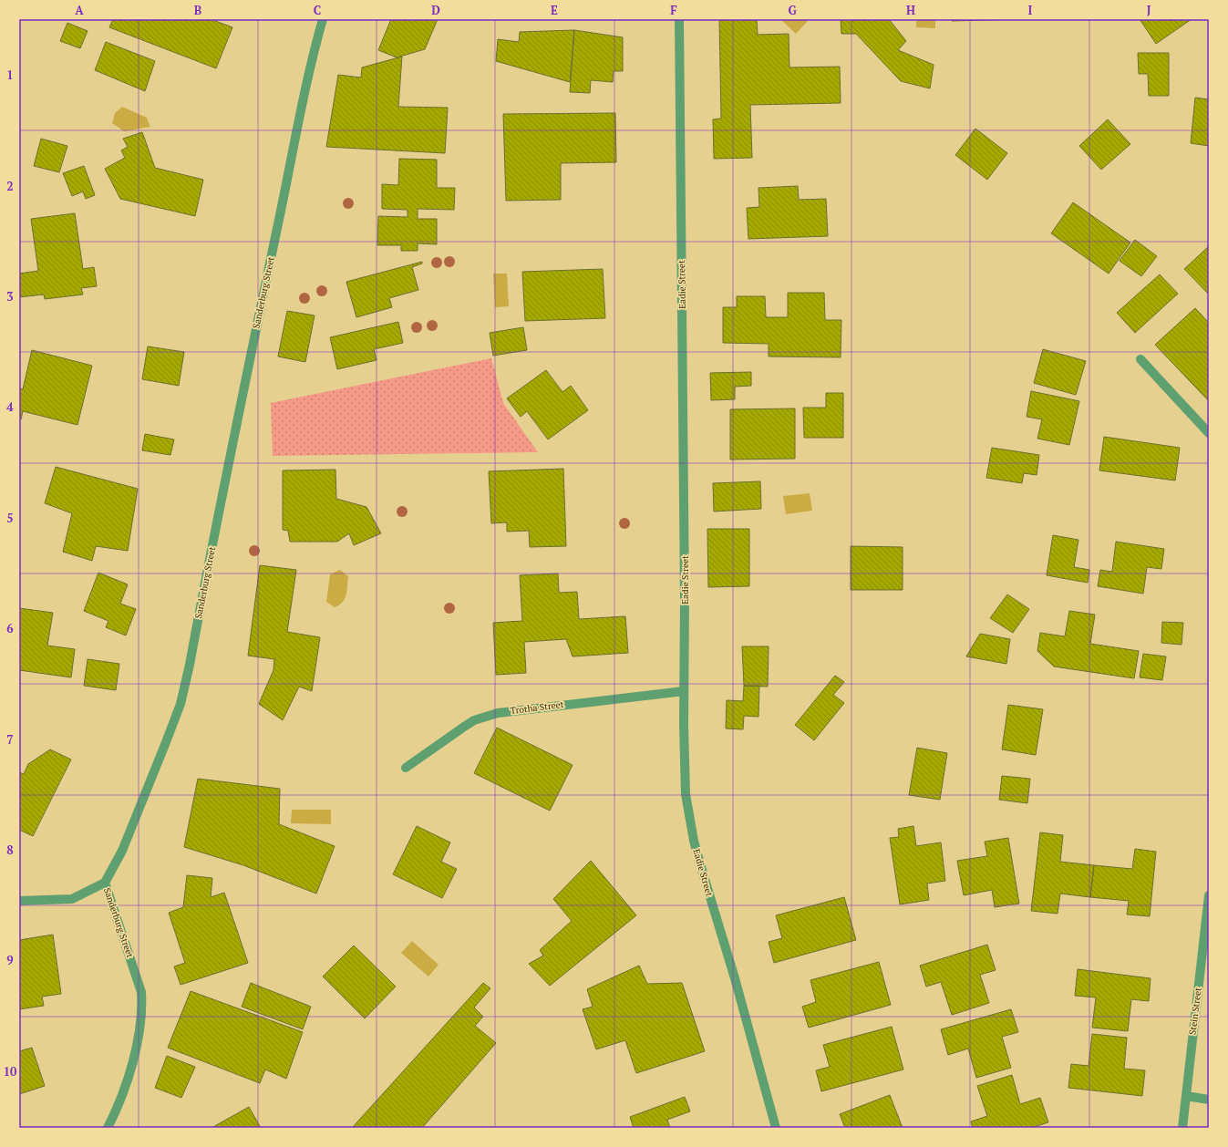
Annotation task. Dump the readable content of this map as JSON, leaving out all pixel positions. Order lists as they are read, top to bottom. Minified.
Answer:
{"streets":{"street":["Eadie Street","Sanderburg Street","Trotha Street","Stein Street"]},"crossings":[["Eadie Street","Trotha Street"]],"grid":{"columns":["A","B","C","D","E","F","G","H","I","J"],"rows":["1","2","3","4","5","6","7","8","9","10"]}}
